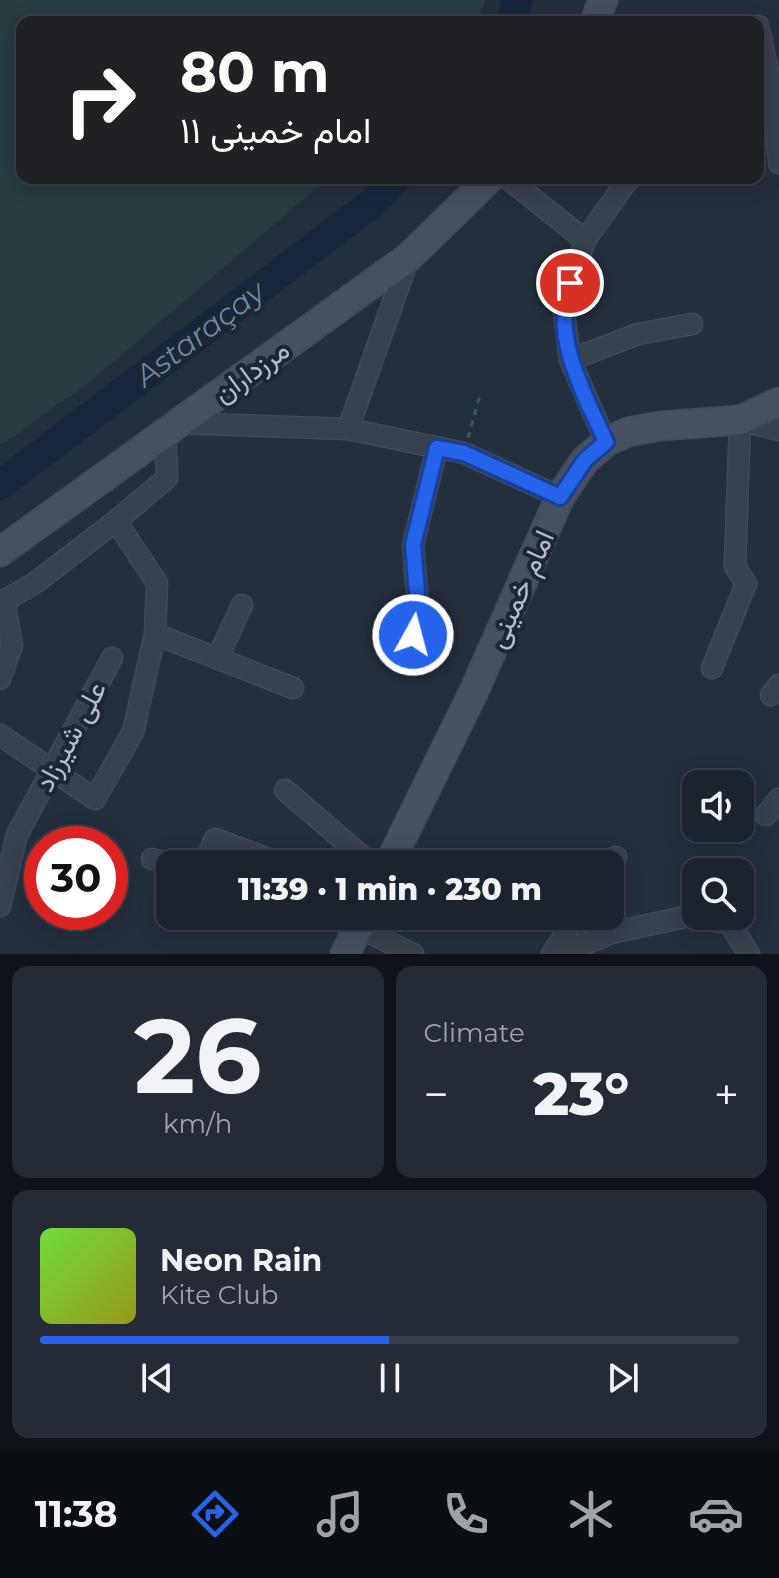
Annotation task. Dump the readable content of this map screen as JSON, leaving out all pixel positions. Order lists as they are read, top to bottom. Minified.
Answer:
{"streets":{"street":["مرزداران","امام خمینی","علی شیرزاد"]},"water":["Astaraçay"],"page":{"turn":["80 m","امام خمینی ۱۱"],"limit":"30","trip":"11:39 · 1 min · 230 m","tile":[["26","km/h"],"Climate"],"heat":["−","23°","+"],"song":["Neon Rain","Kite Club"],"tabs":"11:38"}}
